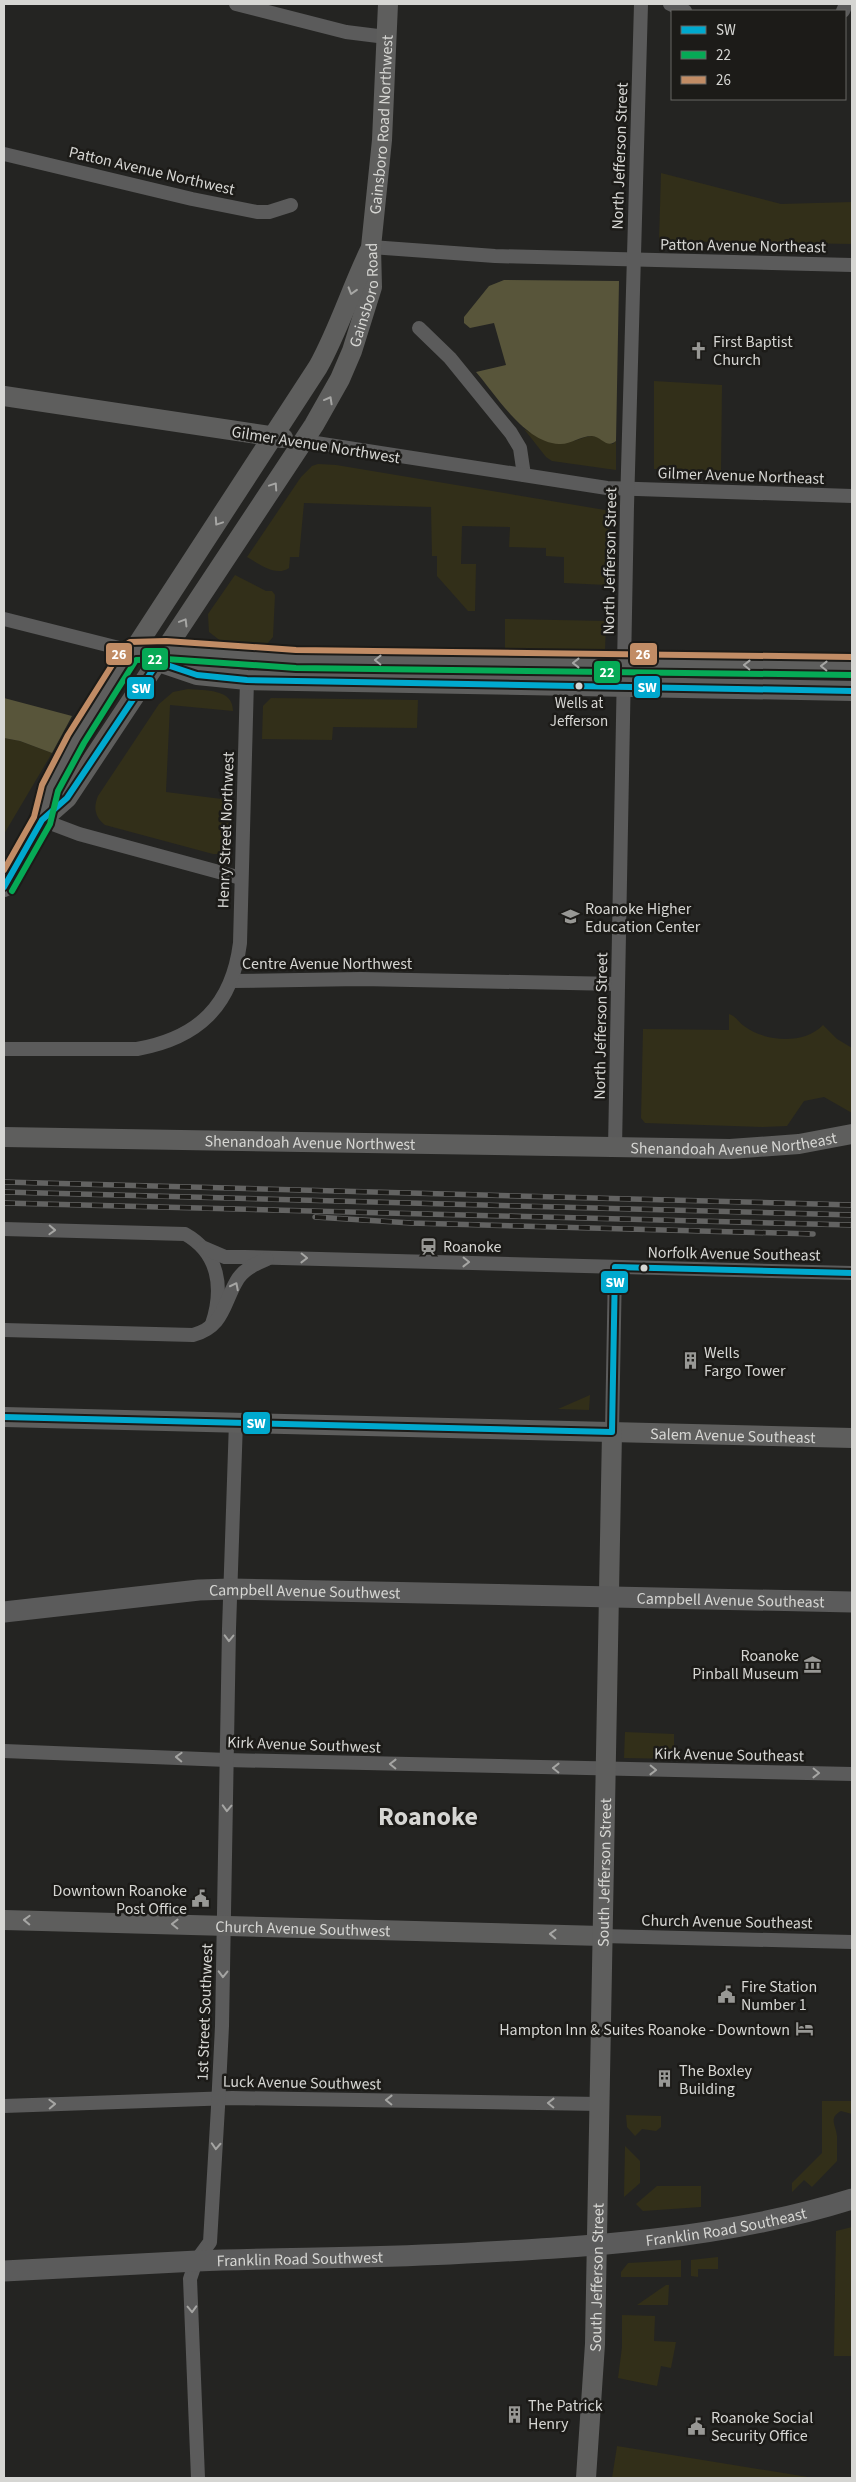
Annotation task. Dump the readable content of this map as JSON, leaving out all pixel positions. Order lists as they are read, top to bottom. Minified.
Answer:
{"streets":{"main road":["Campbell Avenue Southwest","Campbell Avenue Southeast","Franklin Road Southeast","Franklin Road Southwest"],"street":["Gainsboro Road Northwest","North Jefferson Street","Patton Avenue Northwest","Patton Avenue Northeast","Gainsboro Road","Gilmer Avenue Northwest","Gilmer Avenue Northeast","Henry Street Northwest","Centre Avenue Northwest","Shenandoah Avenue Northeast","Shenandoah Avenue Northwest","Norfolk Avenue Southeast","Salem Avenue Southeast","Kirk Avenue Southwest","Kirk Avenue Southeast","South Jefferson Street","Church Avenue Southeast","Church Avenue Southwest","1st Street Southwest","Luck Avenue Southwest"]},"crossings":[["Gainsboro Road Northwest","Gainsboro Road"],["North Jefferson Street","Patton Avenue Northeast"],["North Jefferson Street","Gilmer Avenue Northwest"],["North Jefferson Street","Gilmer Avenue Northeast"],["North Jefferson Street","Centre Avenue Northwest"],["North Jefferson Street","Shenandoah Avenue Northeast"],["North Jefferson Street","Shenandoah Avenue Northwest"],["Gainsboro Road","Gilmer Avenue Northwest"],["Gilmer Avenue Northwest","Gilmer Avenue Northeast"],["Henry Street Northwest","Centre Avenue Northwest"],["Shenandoah Avenue Northeast","Shenandoah Avenue Northwest"],["Norfolk Avenue Southeast","South Jefferson Street"],["Salem Avenue Southeast","South Jefferson Street"],["Salem Avenue Southeast","1st Street Southwest"],["Campbell Avenue Southwest","Campbell Avenue Southeast"],["Campbell Avenue Southwest","South Jefferson Street"],["Campbell Avenue Southwest","1st Street Southwest"],["Campbell Avenue Southeast","South Jefferson Street"],["Kirk Avenue Southwest","Kirk Avenue Southeast"],["Kirk Avenue Southwest","South Jefferson Street"],["Kirk Avenue Southwest","1st Street Southwest"],["Kirk Avenue Southeast","South Jefferson Street"],["South Jefferson Street","Church Avenue Southeast"],["South Jefferson Street","Church Avenue Southwest"],["South Jefferson Street","Luck Avenue Southwest"],["South Jefferson Street","Franklin Road Southeast"],["South Jefferson Street","Franklin Road Southwest"],["Church Avenue Southeast","Church Avenue Southwest"],["Church Avenue Southwest","1st Street Southwest"],["1st Street Southwest","Luck Avenue Southwest"],["1st Street Southwest","Franklin Road Southwest"],["Franklin Road Southeast","Franklin Road Southwest"]],"one_way":["Norfolk Avenue Southeast","Kirk Avenue Southwest","Kirk Avenue Southeast","Church Avenue Southwest","1st Street Southwest"],"districts":["Roanoke"],"places":{"church":["First Baptist Church"],"other":["Wells at Jefferson"],"school or university":["Roanoke Higher Education Center"],"station":["Roanoke"],"building":["Wells Fargo Tower","The Boxley Building","The Patrick Henry"],"museum":["Roanoke Pinball Museum"],"public building":["Downtown Roanoke Post Office","Fire Station Number 1","Roanoke Social Security Office"],"hotel":["Hampton Inn & Suites Roanoke - Downtown"]},"lines":["transit line 26","transit line 22","transit line SW"],"legend":["SW","22","26"]}
